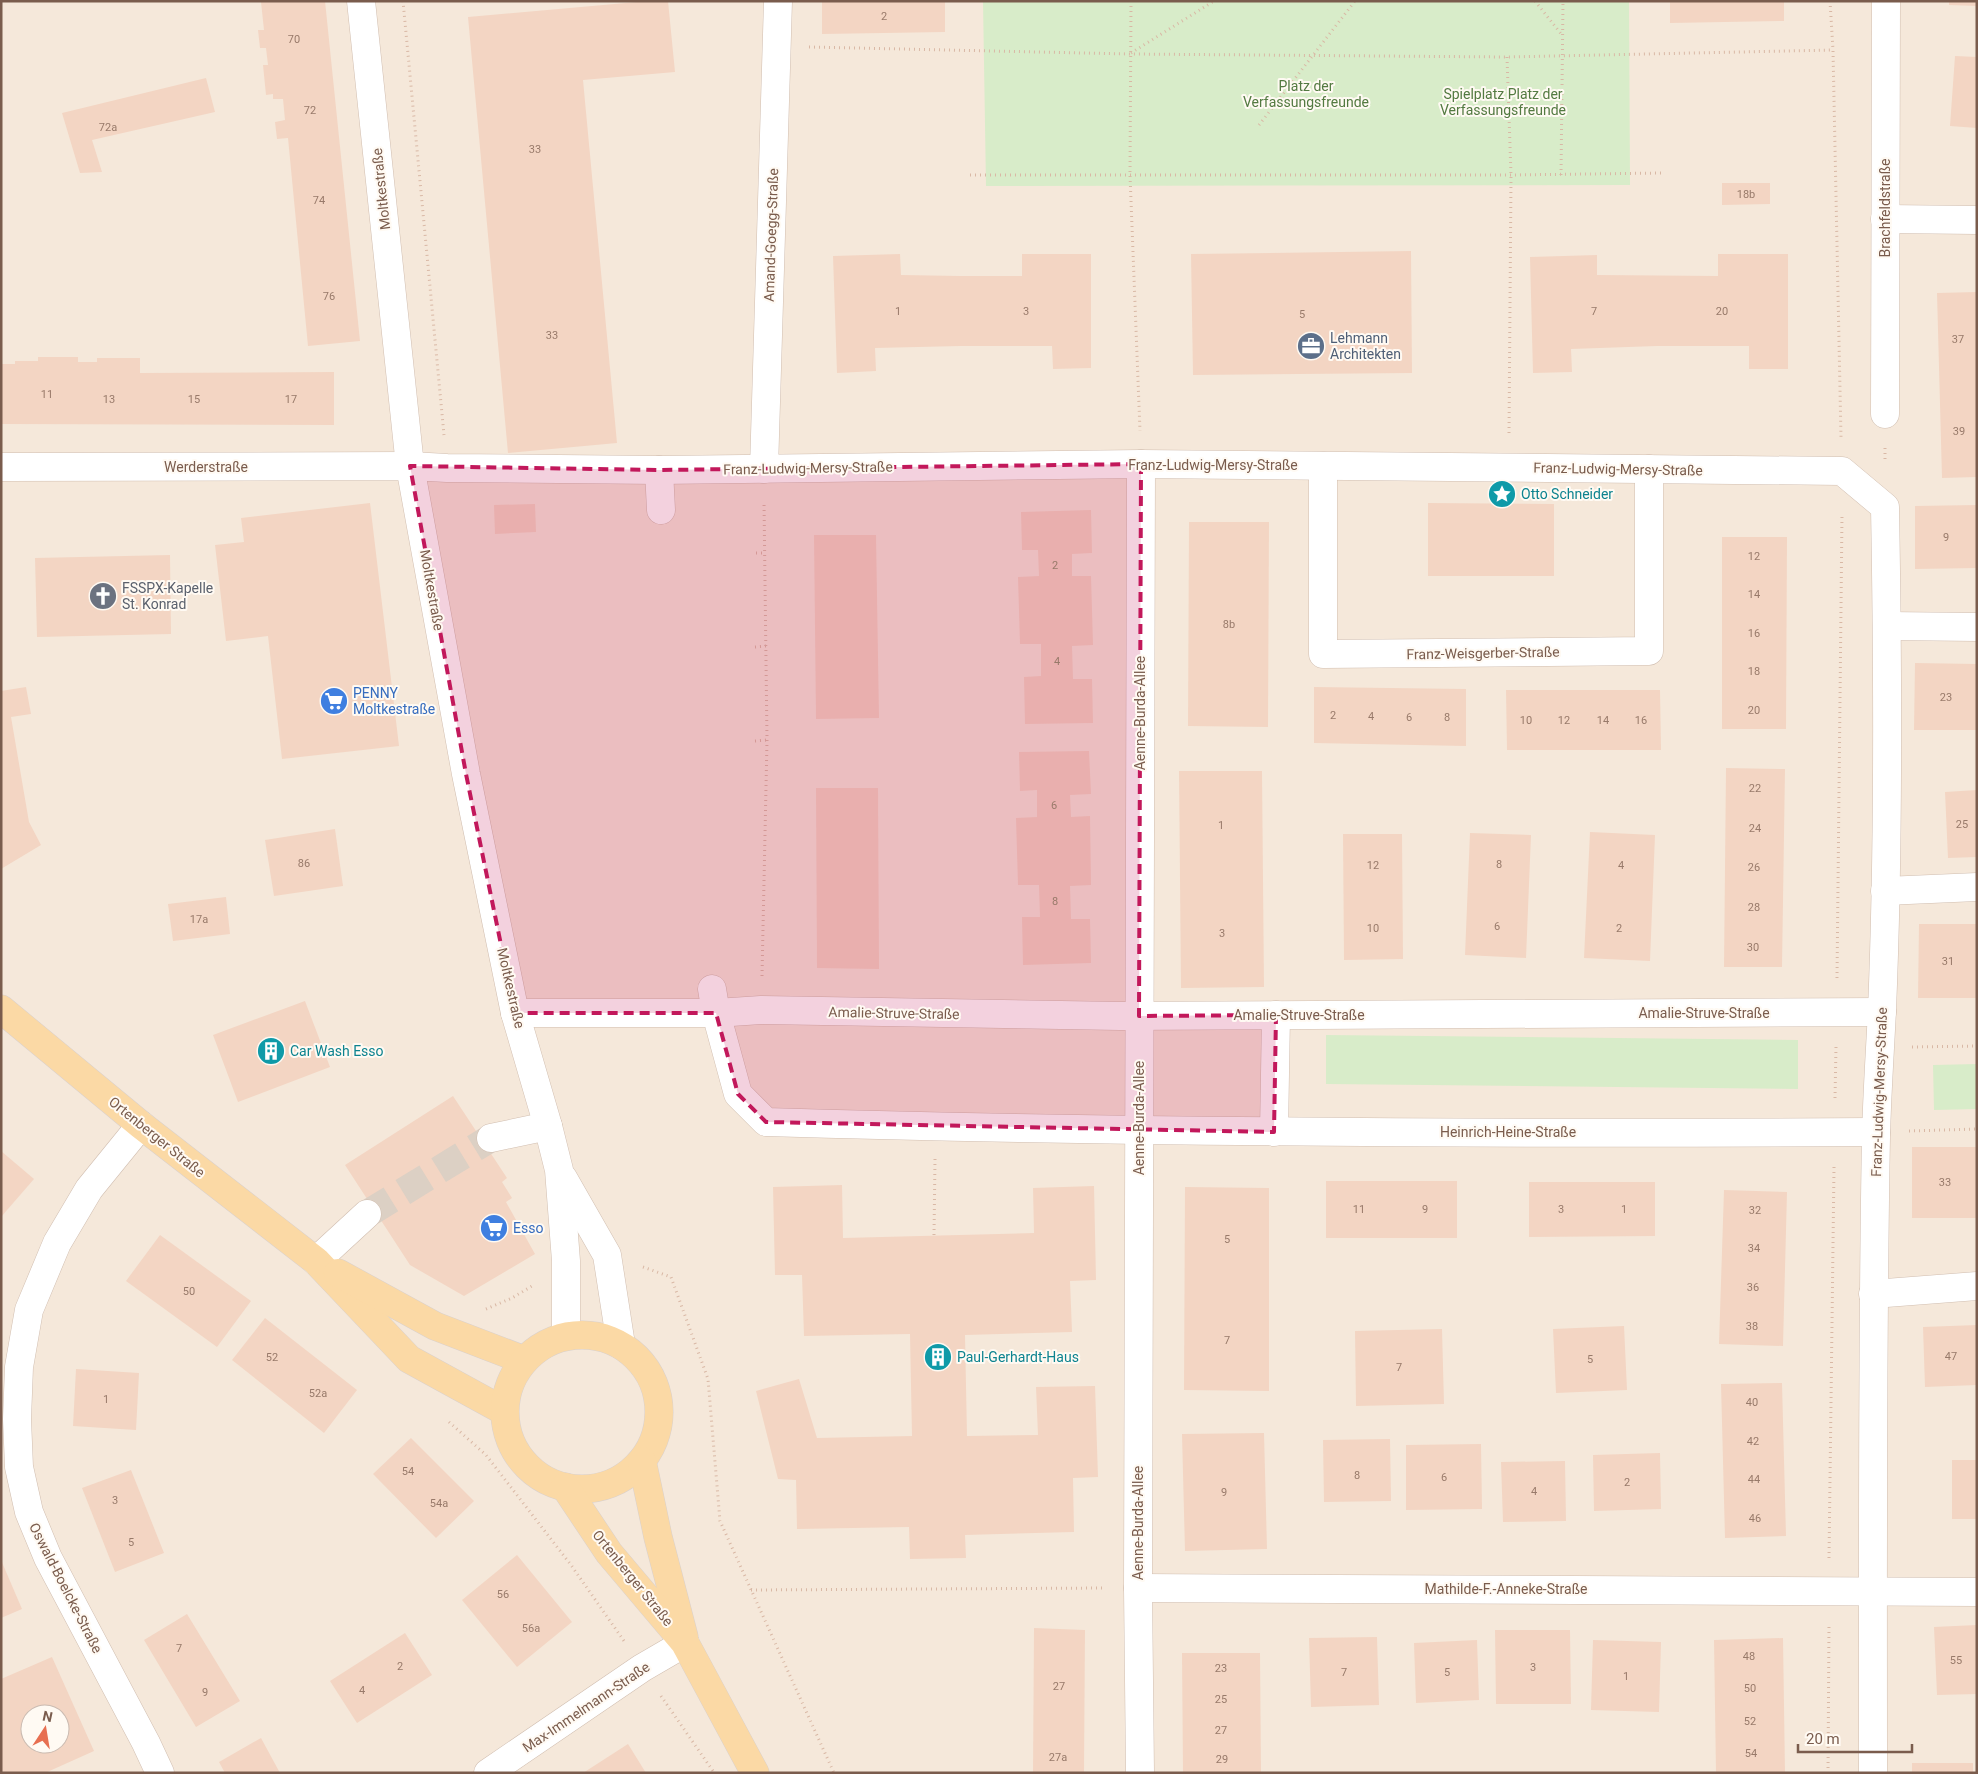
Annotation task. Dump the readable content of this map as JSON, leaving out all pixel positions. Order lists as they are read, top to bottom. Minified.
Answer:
{"streets":{"main road":["Ortenberger Straße"],"street":["Moltkestraße","Brachfeldstraße","Amand-Goegg-Straße","Franz-Ludwig-Mersy-Straße","Werderstraße","Franz-Weisgerber-Straße","Aenne-Burda-Allee","Amalie-Struve-Straße","Heinrich-Heine-Straße","Oswald-Boelcke-Straße","Mathilde-F.-Anneke-Straße","Max-Immelmann-Straße"]},"crossings":[["Moltkestraße","Franz-Ludwig-Mersy-Straße"],["Moltkestraße","Werderstraße"],["Moltkestraße","Amalie-Struve-Straße"],["Moltkestraße","Ortenberger Straße"],["Amand-Goegg-Straße","Franz-Ludwig-Mersy-Straße"],["Franz-Ludwig-Mersy-Straße","Werderstraße"],["Franz-Ludwig-Mersy-Straße","Franz-Weisgerber-Straße"],["Franz-Ludwig-Mersy-Straße","Aenne-Burda-Allee"],["Franz-Ludwig-Mersy-Straße","Amalie-Struve-Straße"],["Franz-Ludwig-Mersy-Straße","Heinrich-Heine-Straße"],["Franz-Ludwig-Mersy-Straße","Mathilde-F.-Anneke-Straße"],["Aenne-Burda-Allee","Amalie-Struve-Straße"],["Aenne-Burda-Allee","Heinrich-Heine-Straße"],["Aenne-Burda-Allee","Mathilde-F.-Anneke-Straße"],["Ortenberger Straße","Oswald-Boelcke-Straße"],["Ortenberger Straße","Max-Immelmann-Straße"]],"parks":["Platz der Verfassungsfreunde","Spielplatz Platz der Verfassungsfreunde"],"places":{"office":["Lehmann Architekten"],"place":["Otto Schneider"],"church":["FSSPX-Kapelle St. Konrad"],"supermarket":["PENNY Moltkestraße","Esso"],"building":["Car Wash Esso","Paul-Gerhardt-Haus"]},"house_numbers":["2","70","72","72a","33","18b","74","76","1","3","7","20","5","33","37","11","13","15","17","39","9","12","2","14","8b","16","4","18","23","20","2","4","6","8","10","12","14","16","22","6","25","1","24","86","8","12","4","26","8","28","17a","6","10","2","3","30","31","33","11","9","3","1","32","5","34","36","50","38","7","47","52","5","7","52a","1","40","42","54","8","6","44","2","4","9","3","54a","46","5","56","56a","7","48","55","2","3","23","7","5","1","27","50","4","9","25","52","27","54","27a","29"],"scale_bar":"20 m","north":"top"}
